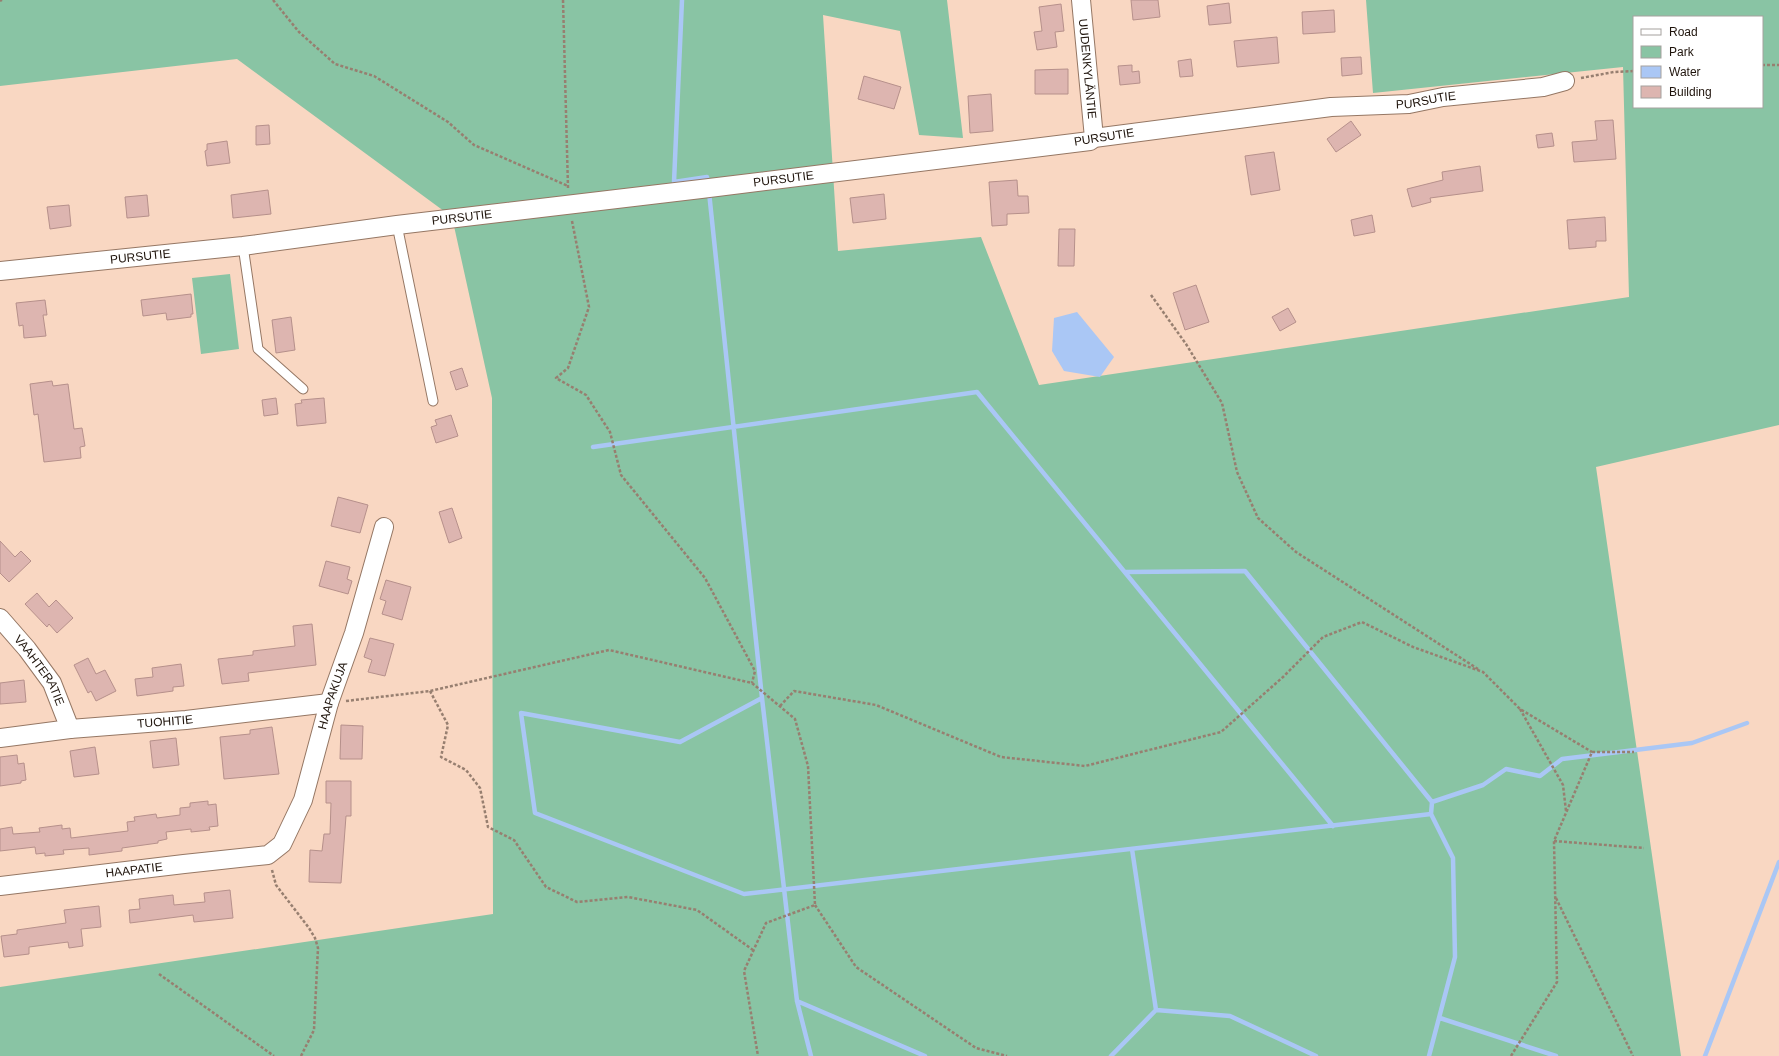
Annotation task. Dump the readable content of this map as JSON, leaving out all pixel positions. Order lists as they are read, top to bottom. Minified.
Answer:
{"streets":{"street":["UUDENKYLÄNTIE","PURSUTIE","VAAHTERATIE","HAAPAKUJA","TUOHITIE","HAAPATIE"]},"crossings":[["UUDENKYLÄNTIE","PURSUTIE"],["VAAHTERATIE","TUOHITIE"],["HAAPAKUJA","TUOHITIE"],["HAAPAKUJA","HAAPATIE"]],"legend":["Road","Park","Water","Building"]}
